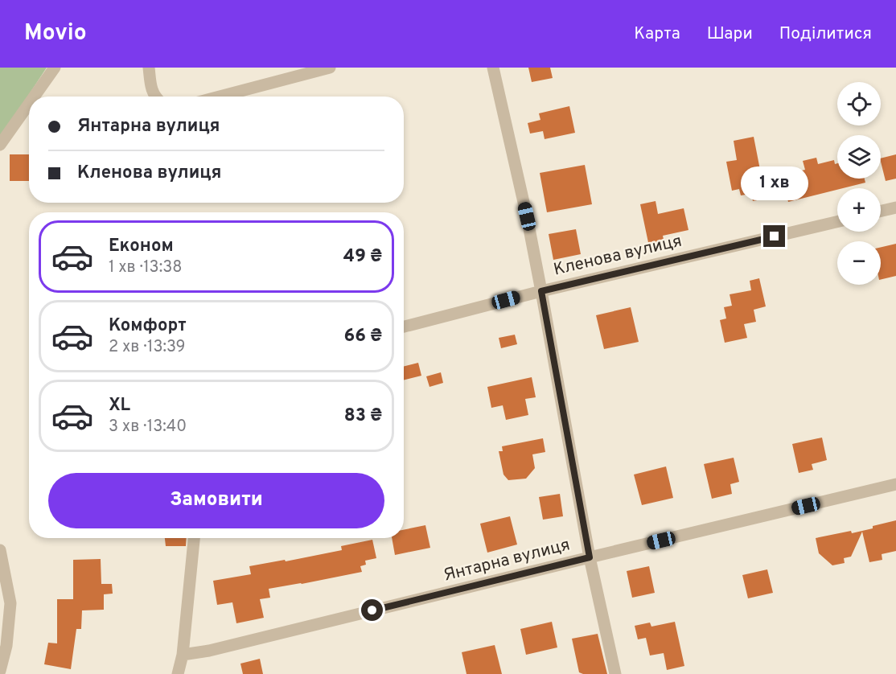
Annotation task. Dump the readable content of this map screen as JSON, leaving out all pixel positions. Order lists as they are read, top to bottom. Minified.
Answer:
{"streets":{"street":["Кленова вулиця","Янтарна вулиця"]},"page":{"header":"Movio","nav":["Карта","Шари","Поділитися"],"map_buttons":["+","−"],"banner":["Янтарна вулиця","Кленова вулиця"],"bubble":"1 хв","list":[{"name":"Економ","note":"1 хв · 13:38","value":"49 ₴"},{"name":"Комфорт","note":"2 хв · 13:39","value":"66 ₴"},{"name":"XL","note":"3 хв · 13:40","value":"83 ₴"}],"buttons":"Замовити"}}
